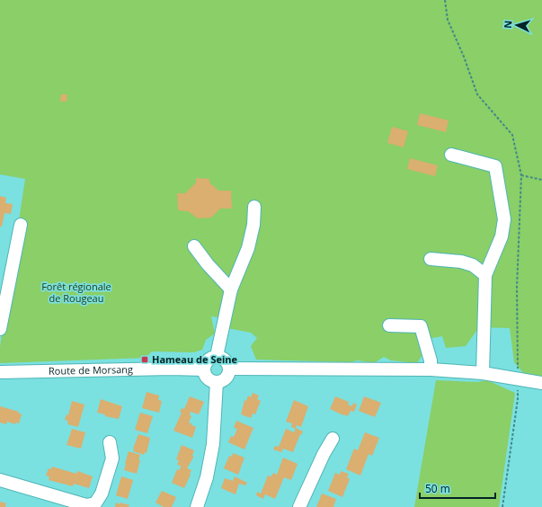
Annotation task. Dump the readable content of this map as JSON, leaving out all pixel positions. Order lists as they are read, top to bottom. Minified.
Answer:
{"streets":{"street":["Route de Morsang"]},"parks":["Forêt régionale de Rougeau"],"places":{"transit":["Hameau de Seine"]},"scale_bar":"50 m","north":"left"}
